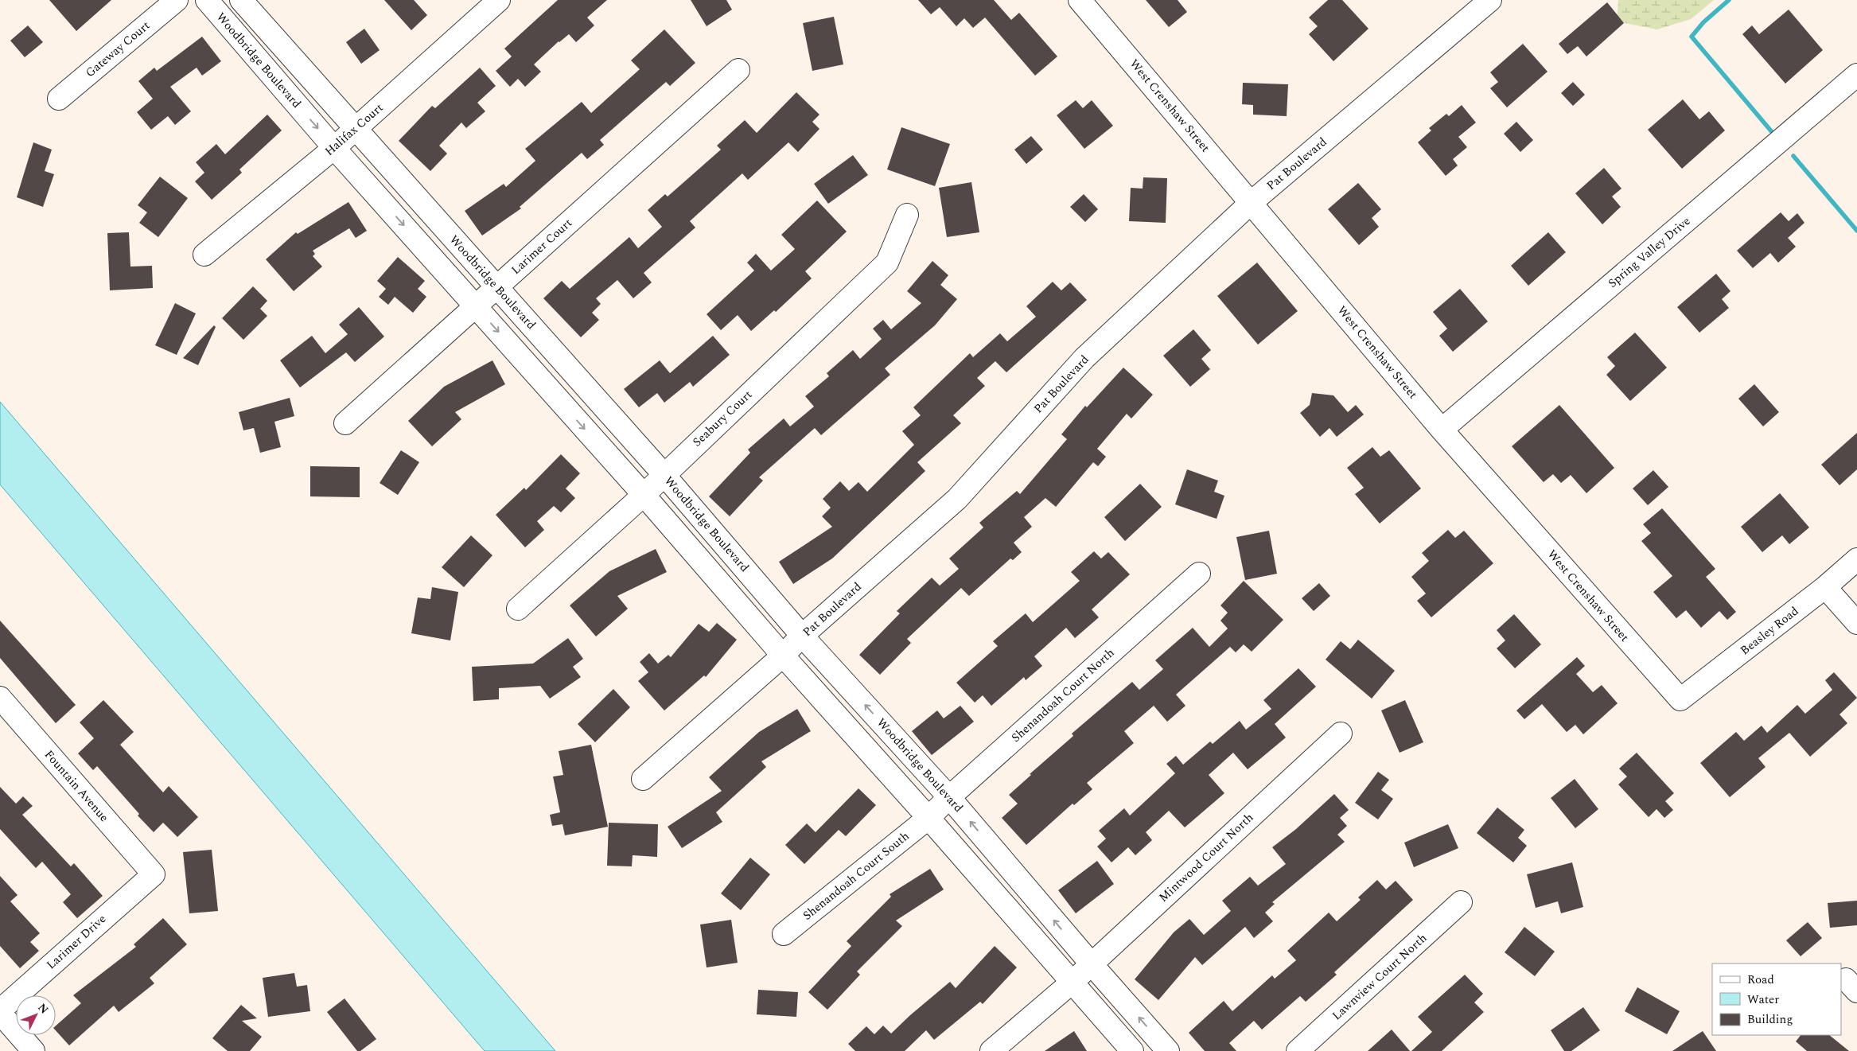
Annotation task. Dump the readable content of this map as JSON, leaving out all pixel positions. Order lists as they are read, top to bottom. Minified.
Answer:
{"streets":{"street":["Gateway Court","Woodbridge Boulevard","West Crenshaw Street","Halifax Court","Pat Boulevard","Larimer Court","Spring Valley Drive","Seabury Court","Beasley Road","Shenandoah Court North","Fountain Avenue","Mintwood Court North","Shenandoah Court South","Larimer Drive","Lawnview Court North"]},"crossings":[["Woodbridge Boulevard","Halifax Court"],["Woodbridge Boulevard","Pat Boulevard"],["Woodbridge Boulevard","Larimer Court"],["Woodbridge Boulevard","Seabury Court"],["Woodbridge Boulevard","Shenandoah Court North"],["Woodbridge Boulevard","Mintwood Court North"],["Woodbridge Boulevard","Shenandoah Court South"],["West Crenshaw Street","Pat Boulevard"],["West Crenshaw Street","Spring Valley Drive"],["West Crenshaw Street","Beasley Road"],["Shenandoah Court North","Shenandoah Court South"],["Fountain Avenue","Larimer Drive"]],"legend":["Road","Water","Building"],"north":"top right"}
